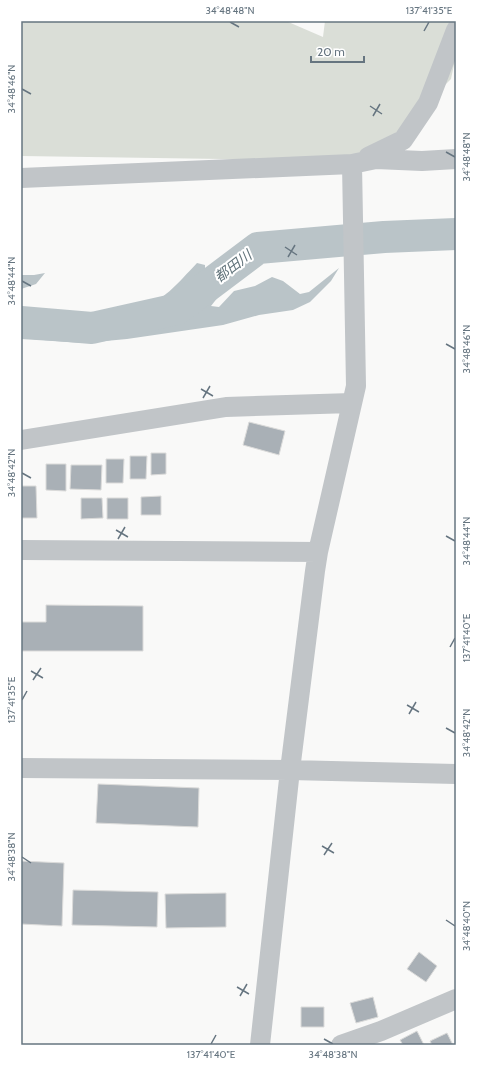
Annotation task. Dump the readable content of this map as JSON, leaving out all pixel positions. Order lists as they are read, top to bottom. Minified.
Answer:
{"water":["都田川"],"scale_bar":"20 m","coordinates":["34°48'48\"N","137°41'35\"E","34°48'46\"N","34°48'44\"N","34°48'42\"N","137°41'40\"E","34°48'38\"N","34°48'40\"N"]}
